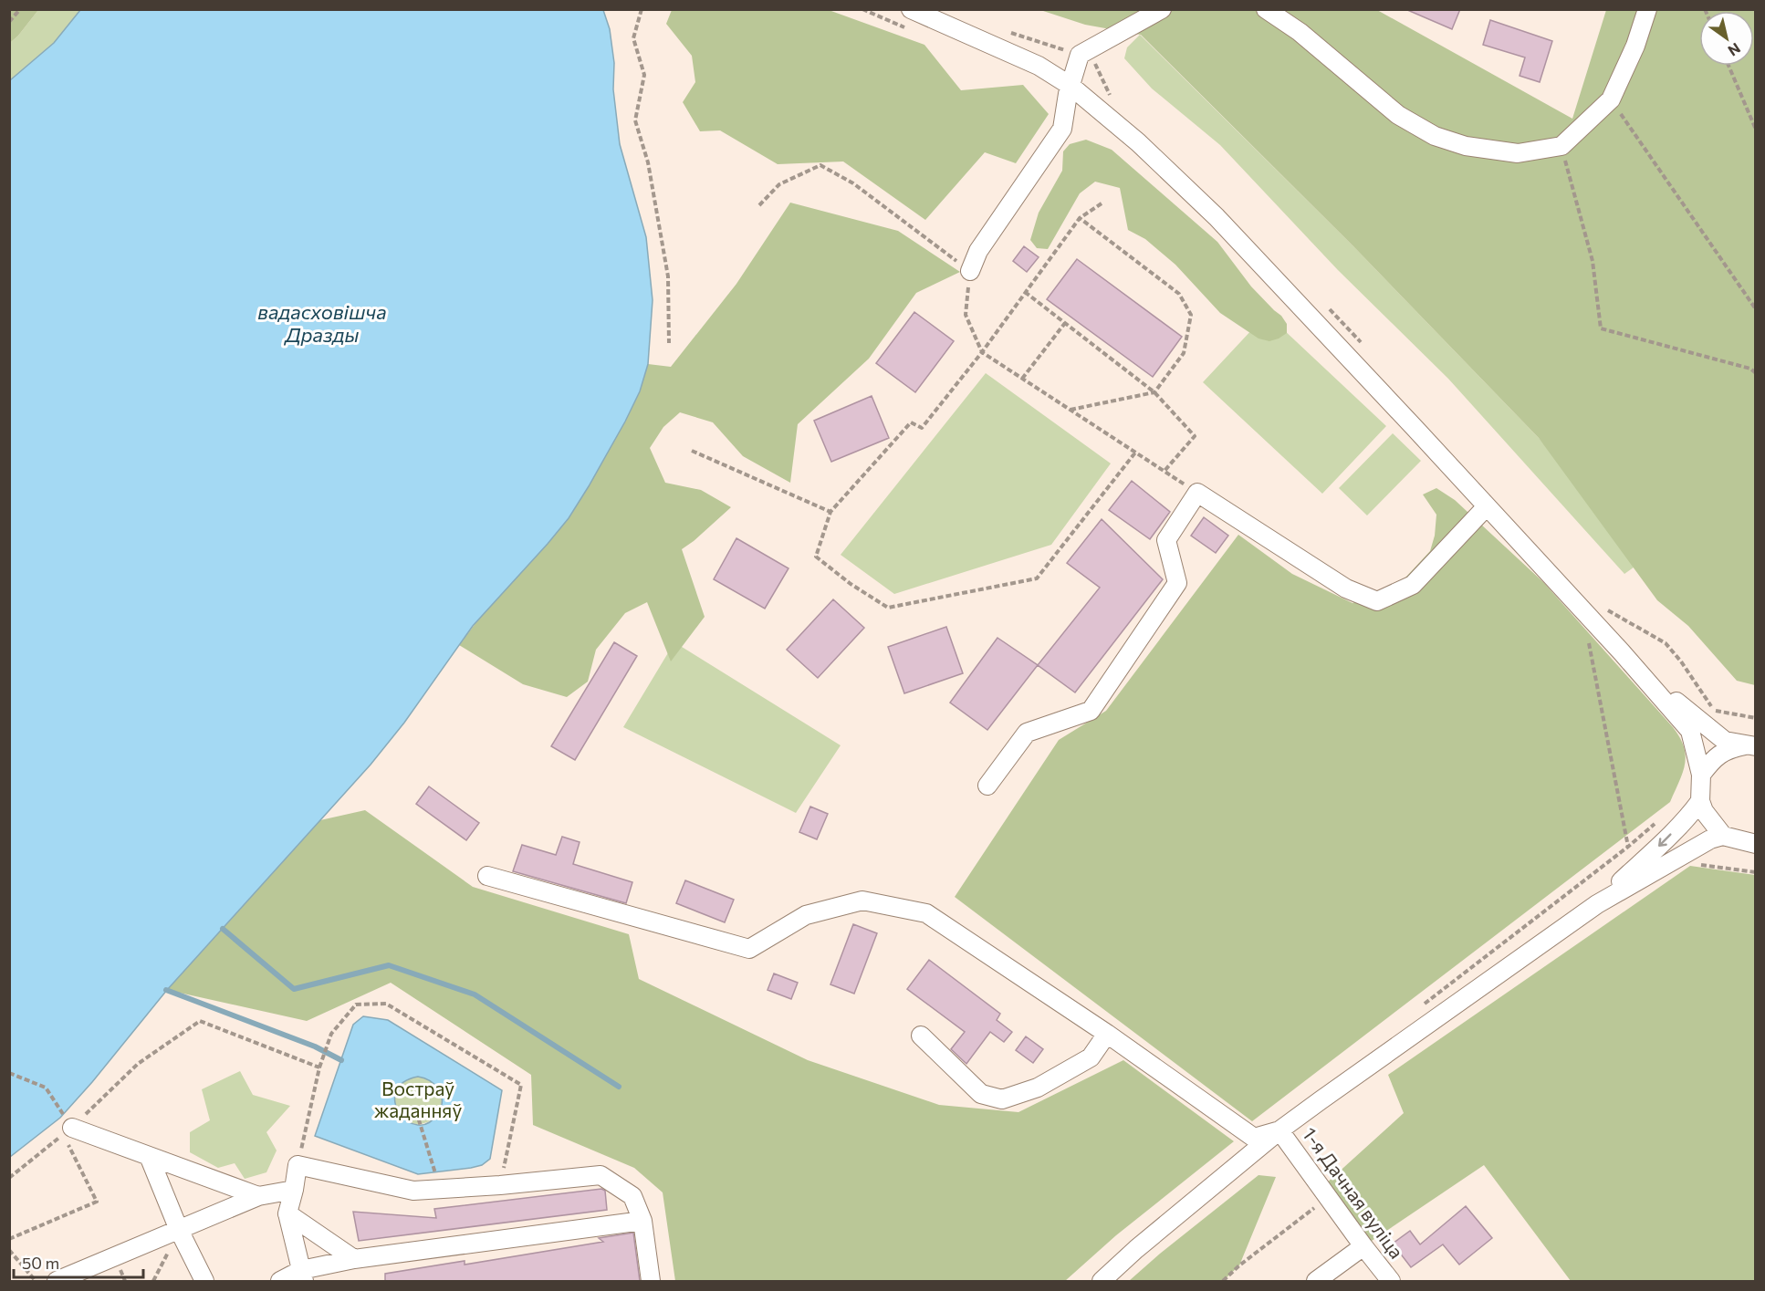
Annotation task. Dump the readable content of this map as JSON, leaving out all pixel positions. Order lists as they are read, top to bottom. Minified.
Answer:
{"streets":{"street":["1-я Дачная вуліца"]},"water":["вадасховішча Дразды"],"parks":["Востраў жаданняў"],"scale_bar":"50 m","north":"bottom right"}
